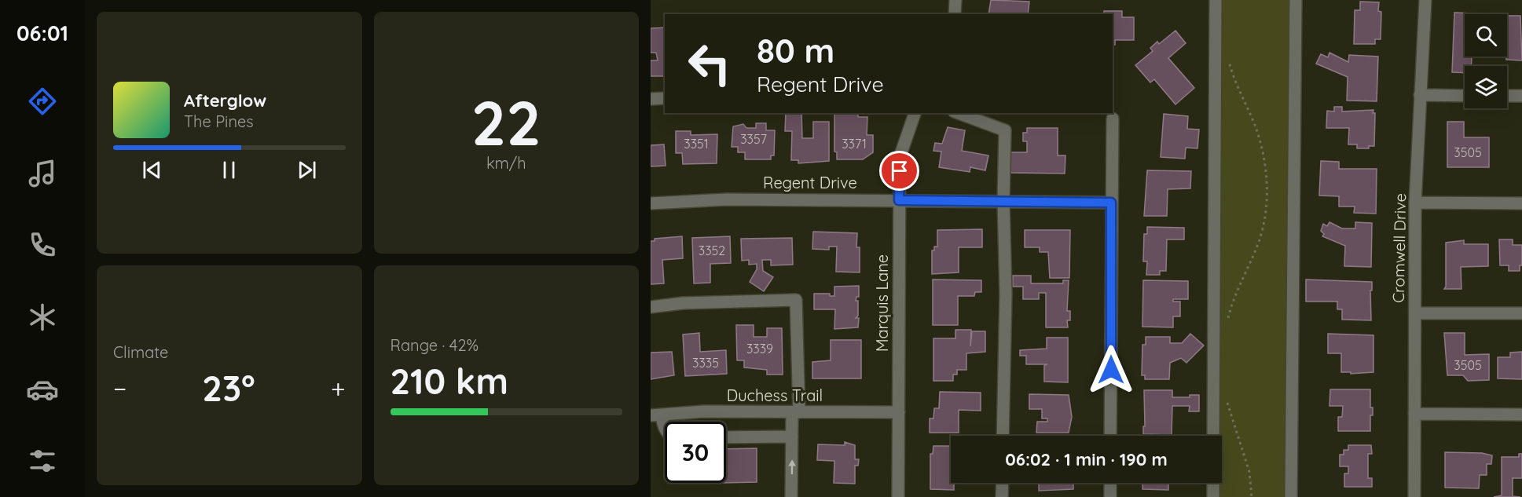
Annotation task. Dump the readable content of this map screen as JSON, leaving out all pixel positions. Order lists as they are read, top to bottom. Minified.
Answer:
{"streets":{"street":["Regent Drive","Cromwell Drive","Marquis Lane","Duchess Trail"]},"crossings":[["Regent Drive","Marquis Lane"],["Marquis Lane","Duchess Trail"]],"house_numbers":["3357","3351","3371","3505","3352","3339","3335","3505"],"page":{"tabs":"06:01","tile":[["22","km/h"],"Climate",["Range · 42%","210 km"]],"turn":["80 m","Regent Drive"],"song":["Afterglow","The Pines"],"heat":["−","23°","+"],"limit":"30","trip":"06:02 · 1 min · 190 m"}}
